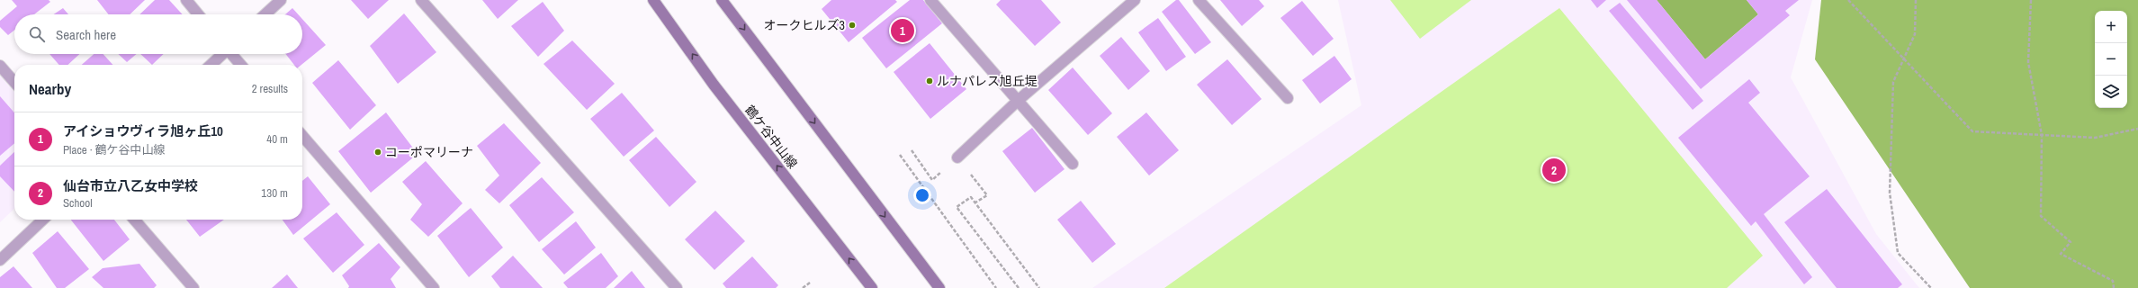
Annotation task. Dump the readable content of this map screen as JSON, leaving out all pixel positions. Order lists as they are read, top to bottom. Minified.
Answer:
{"streets":{"street":["鶴ケ谷中山線"]},"places":["オークヒルズ3","ルナパレス旭丘堤","コーポマリーナ"],"page":{"map_buttons":["+","−"],"search":"Search here","pins":["1","2"],"heading":["Nearby","2 results"],"list":[{"mark":"1","name":"アイショウヴィラ旭ヶ丘10","note":"Place · 鶴ケ谷中山線","value":"40 m"},{"mark":"2","name":"仙台市立八乙女中学校","note":"School","value":"130 m"}]}}
